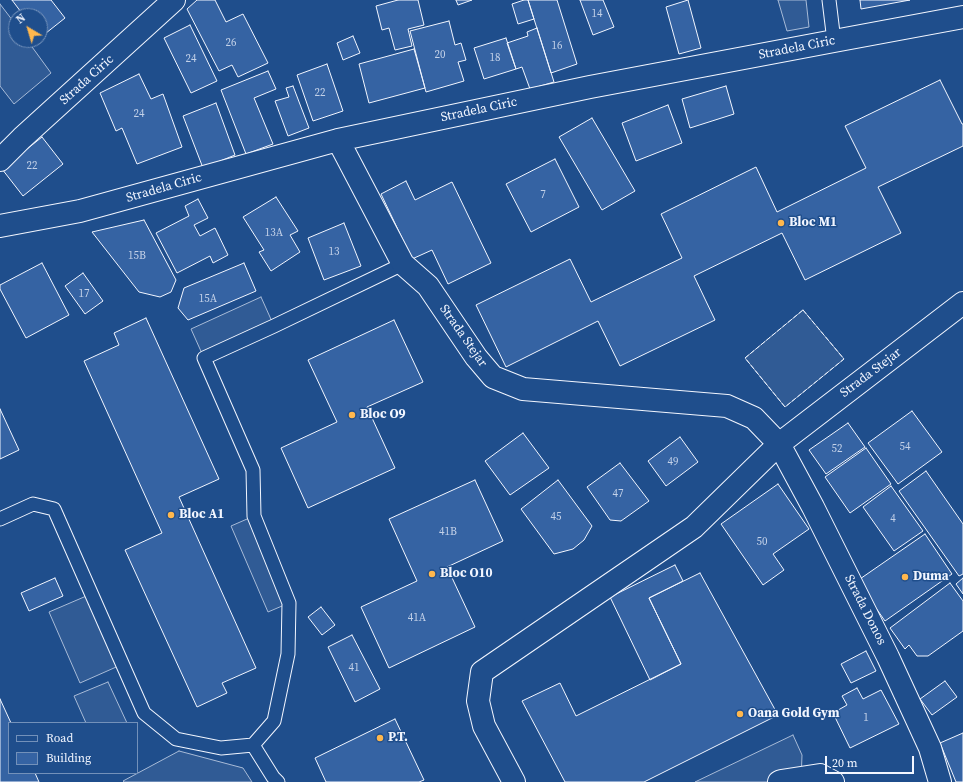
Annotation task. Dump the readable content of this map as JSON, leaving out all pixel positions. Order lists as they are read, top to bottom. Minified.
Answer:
{"streets":{"street":["Stradela Ciric","Strada Ciric","Strada Stejar","Strada Donos"]},"crossings":[["Stradela Ciric","Strada Stejar"],["Strada Stejar","Strada Donos"]],"places":["Bloc M1","Bloc O9","Bloc A1","Bloc O10","Duma","Oana Gold Gym","P.T."],"house_numbers":["14","26","16","20","18","24","22","24","22","7","13A","13","15B","17","15A","54","52","49","47","45","4","41B","50","41A","41","1"],"legend":["Road","Building"],"scale_bar":"20 m","north":"top left"}
